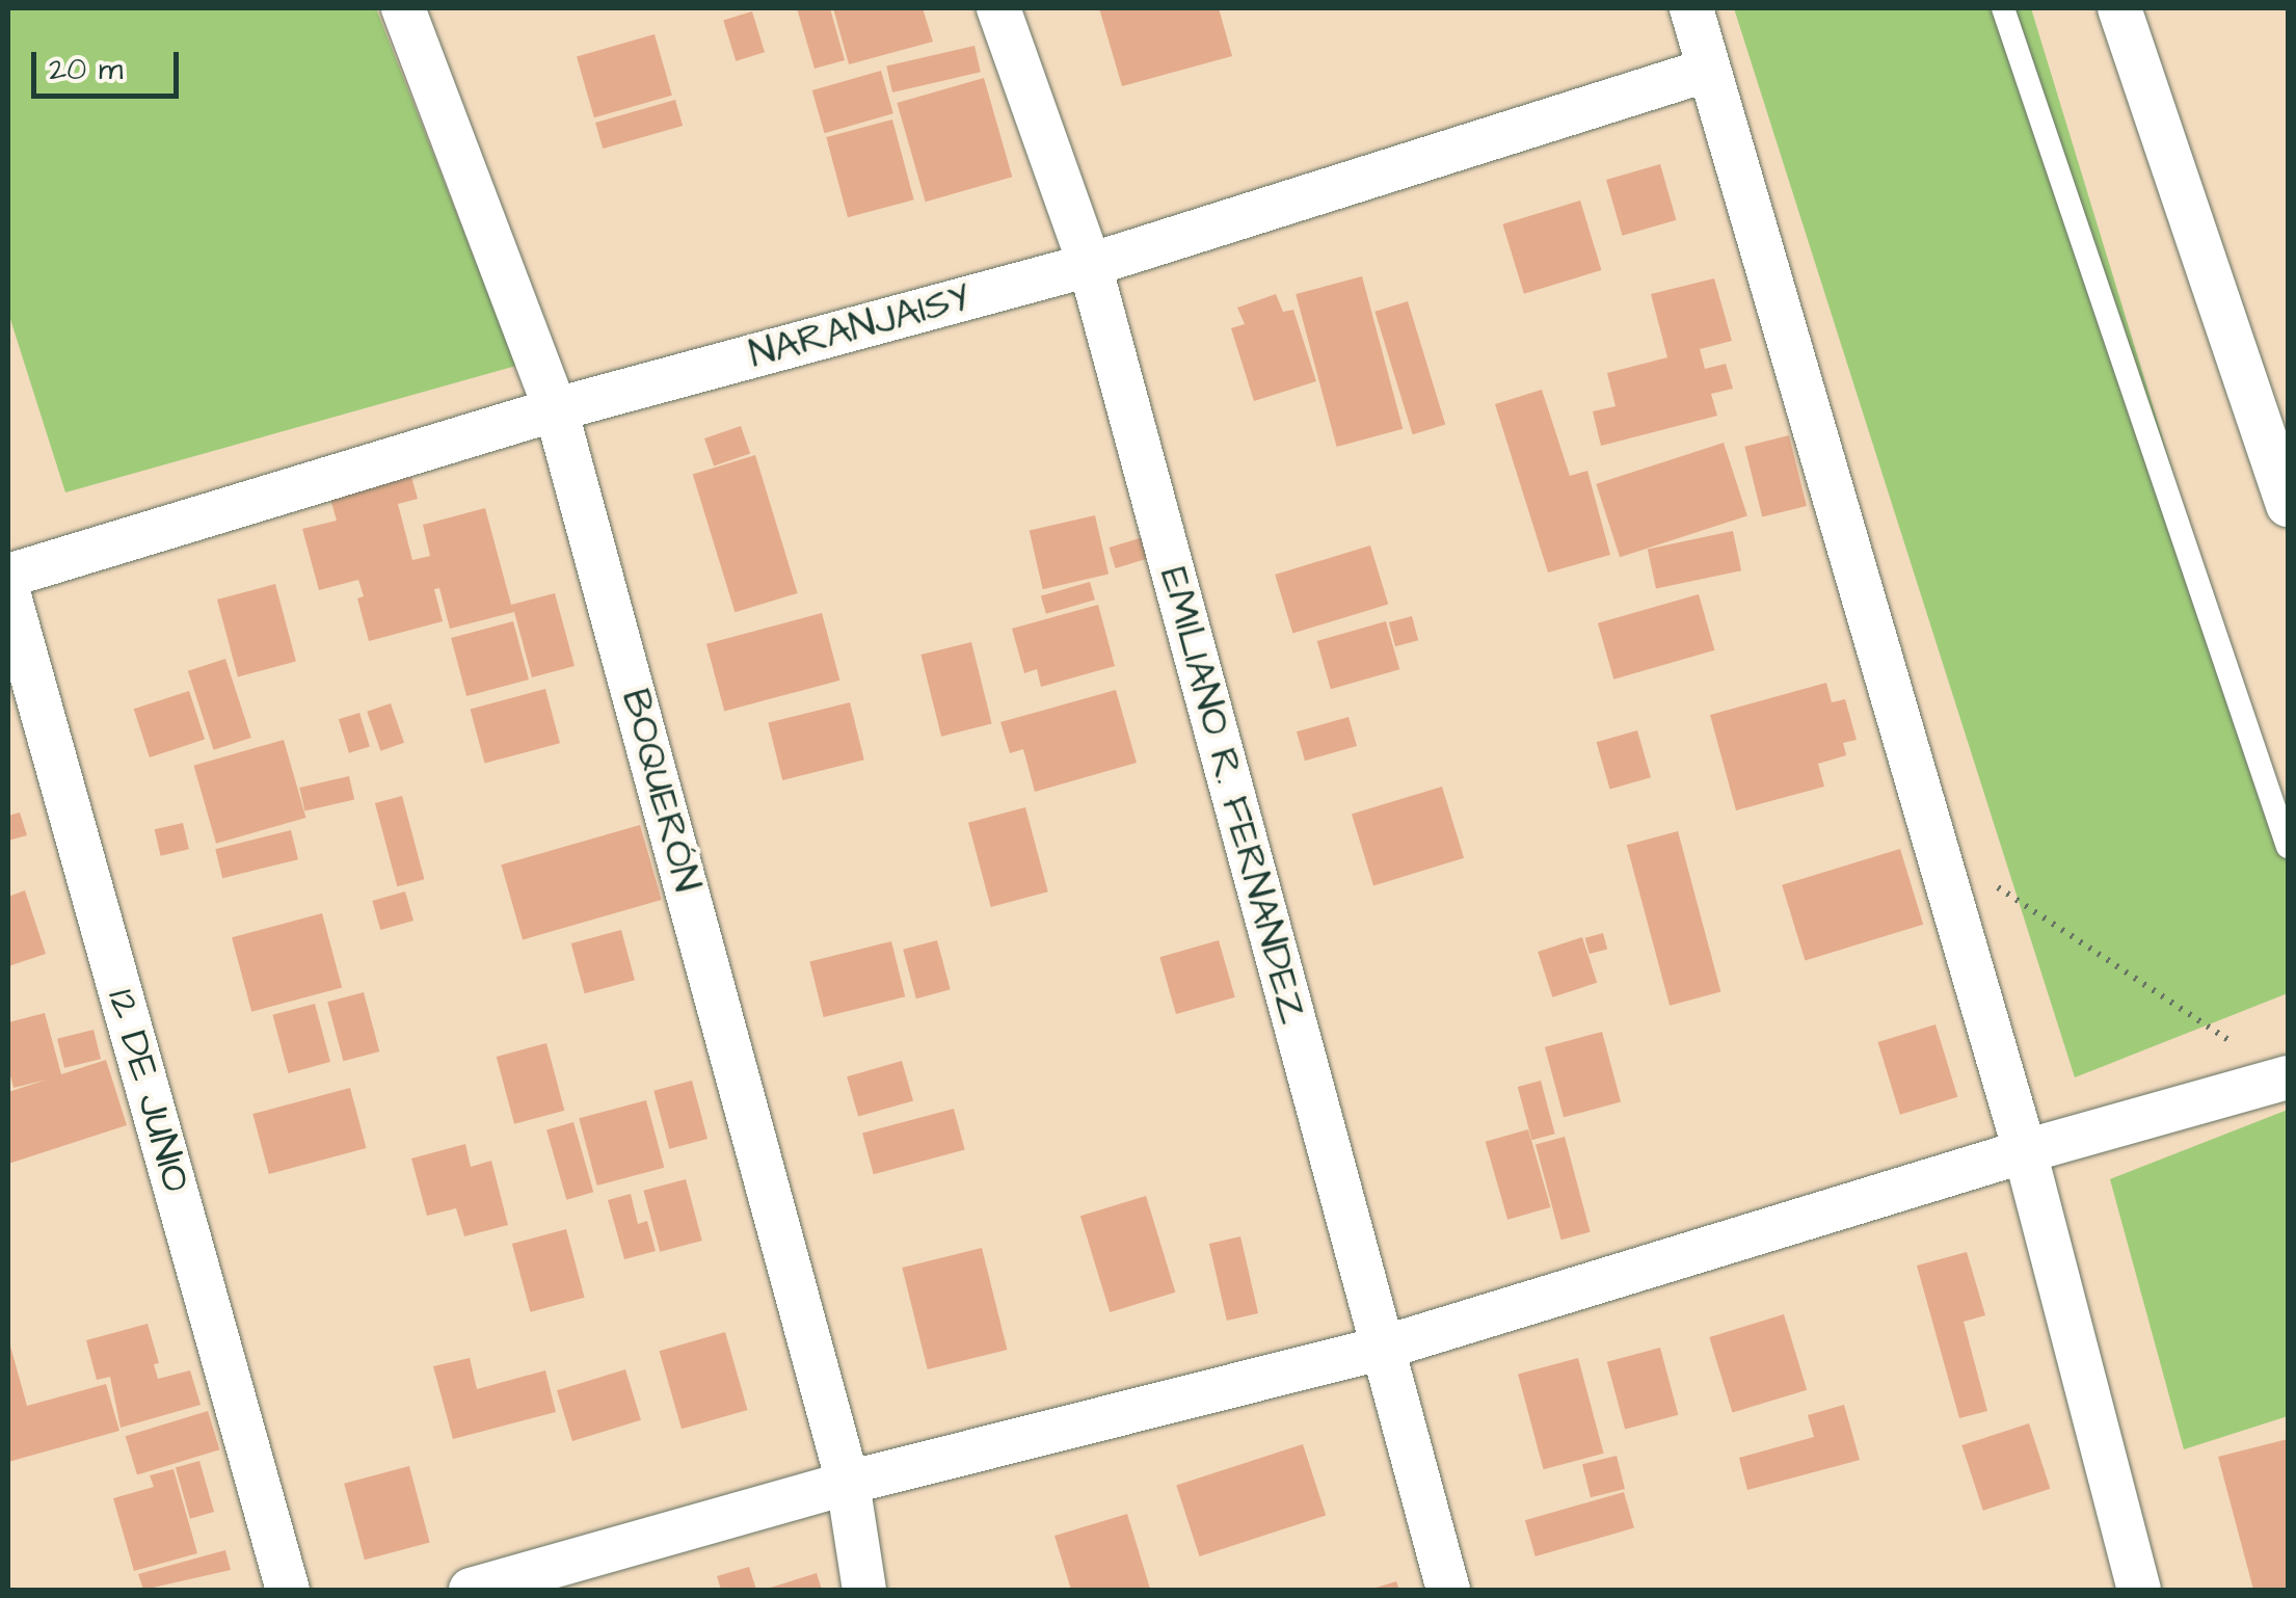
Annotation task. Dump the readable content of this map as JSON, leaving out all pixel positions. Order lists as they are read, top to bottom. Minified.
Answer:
{"streets":{"street":["NARANJAISY","BOQUERÓN","EMILIANO R. FERNANDEZ","12 DE JUNIO"]},"crossings":[["NARANJAISY","BOQUERÓN"],["NARANJAISY","EMILIANO R. FERNANDEZ"]],"scale_bar":"20 m"}
